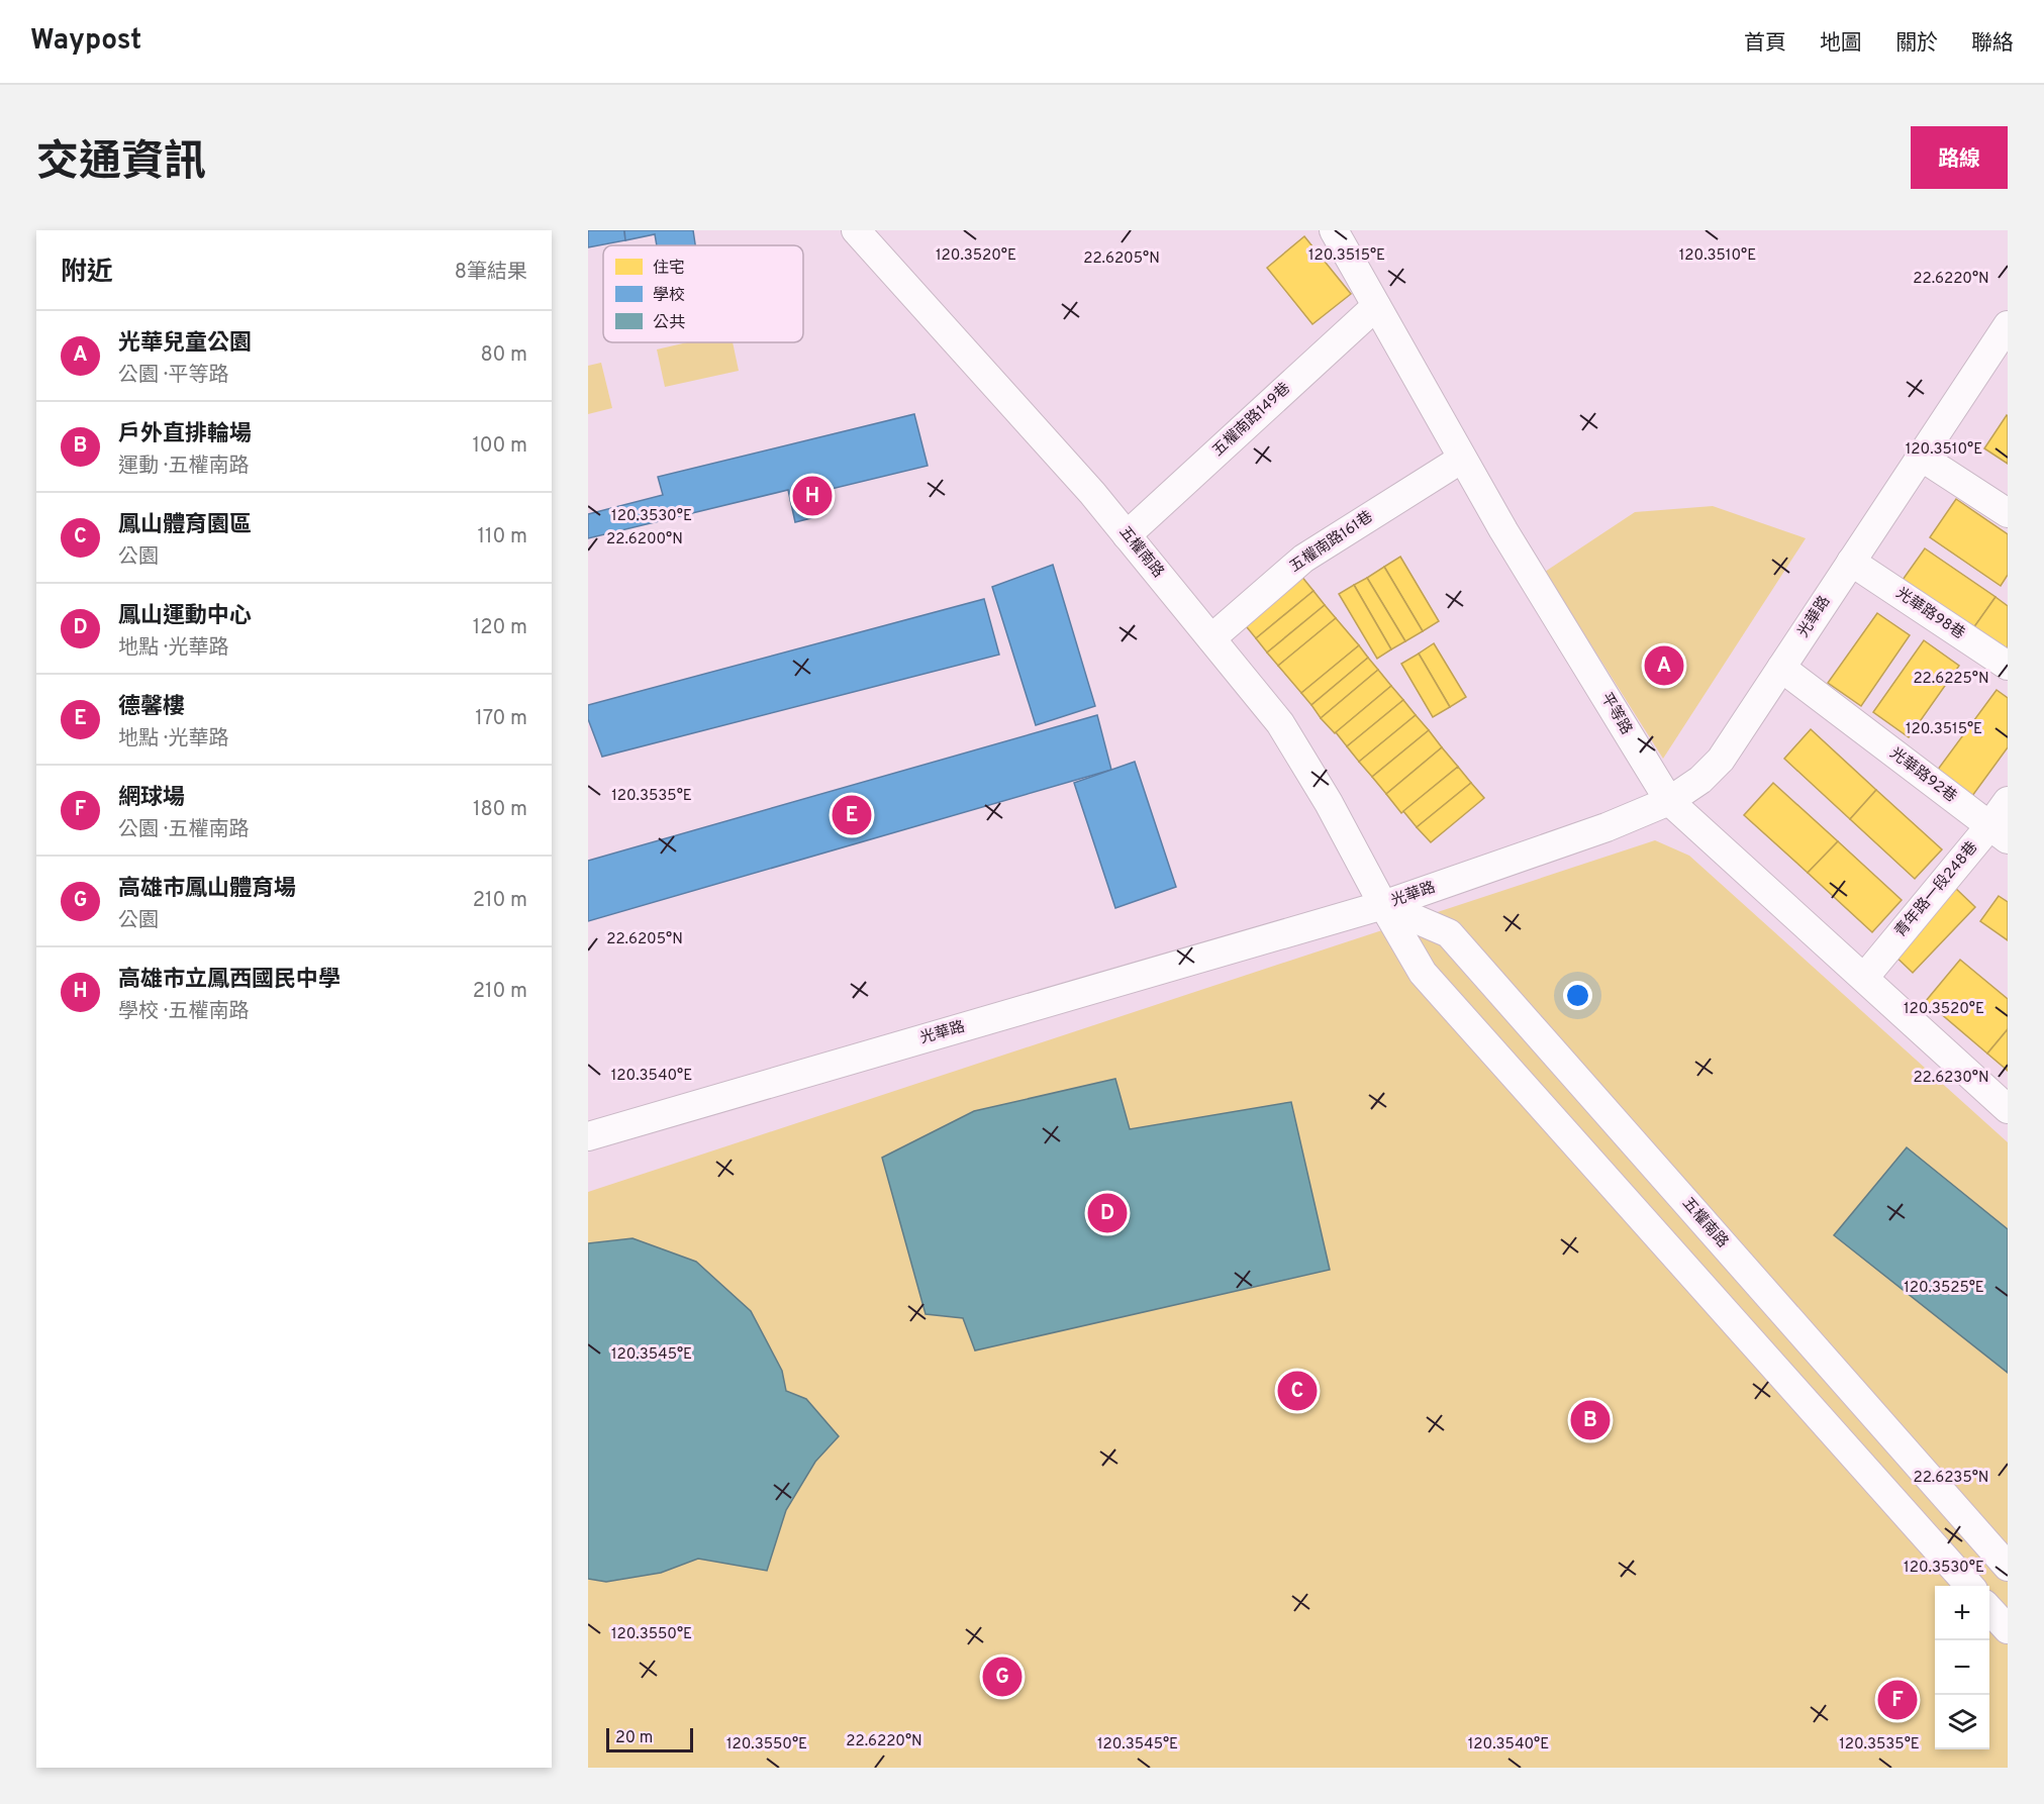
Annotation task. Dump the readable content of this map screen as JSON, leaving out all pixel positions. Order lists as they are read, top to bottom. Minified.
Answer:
{"streets":{"street":["五權南路149巷","五權南路161巷","五權南路","光華路98巷","光華路","平等路","光華路92巷","青年路一段248巷"]},"crossings":[["五權南路149巷","五權南路"],["五權南路149巷","平等路"],["五權南路161巷","五權南路"],["五權南路161巷","平等路"],["五權南路","光華路"],["光華路98巷","光華路"],["光華路","平等路"],["光華路","光華路92巷"],["平等路","青年路一段248巷"],["光華路92巷","青年路一段248巷"]],"legend":["住宅","學校","公共"],"scale_bar":"20 m","page":{"header":"Waypost","nav":["首頁","地圖","關於","聯絡"],"title":"交通資訊","buttons":"路線","heading":["附近","8筆結果"],"list":[{"mark":"A","name":"光華兒童公園","note":"公園 · 平等路","value":"80 m"},{"mark":"B","name":"戶外直排輪場","note":"運動 · 五權南路","value":"100 m"},{"mark":"C","name":"鳳山體育園區","note":"公園","value":"110 m"},{"mark":"D","name":"鳳山運動中心","note":"地點 · 光華路","value":"120 m"},{"mark":"E","name":"德馨樓","note":"地點 · 光華路","value":"170 m"},{"mark":"F","name":"網球場","note":"公園 · 五權南路","value":"180 m"},{"mark":"G","name":"高雄市鳳山體育場","note":"公園","value":"210 m"},{"mark":"H","name":"高雄市立鳳西國民中學","note":"學校 · 五權南路","value":"210 m"}],"pins":["H","A","E","D","C","B","G","F"],"map_buttons":["+","−"],"scale":"20 m"},"coordinates":["120.3520°E","120.3515°E","120.3510°E","22.6205°N","22.6220°N","120.3530°E","22.6200°N","22.6225°N","120.3535°E","120.3540°E","22.6230°N","120.3525°E","120.3545°E","22.6235°N","120.3550°E"]}
